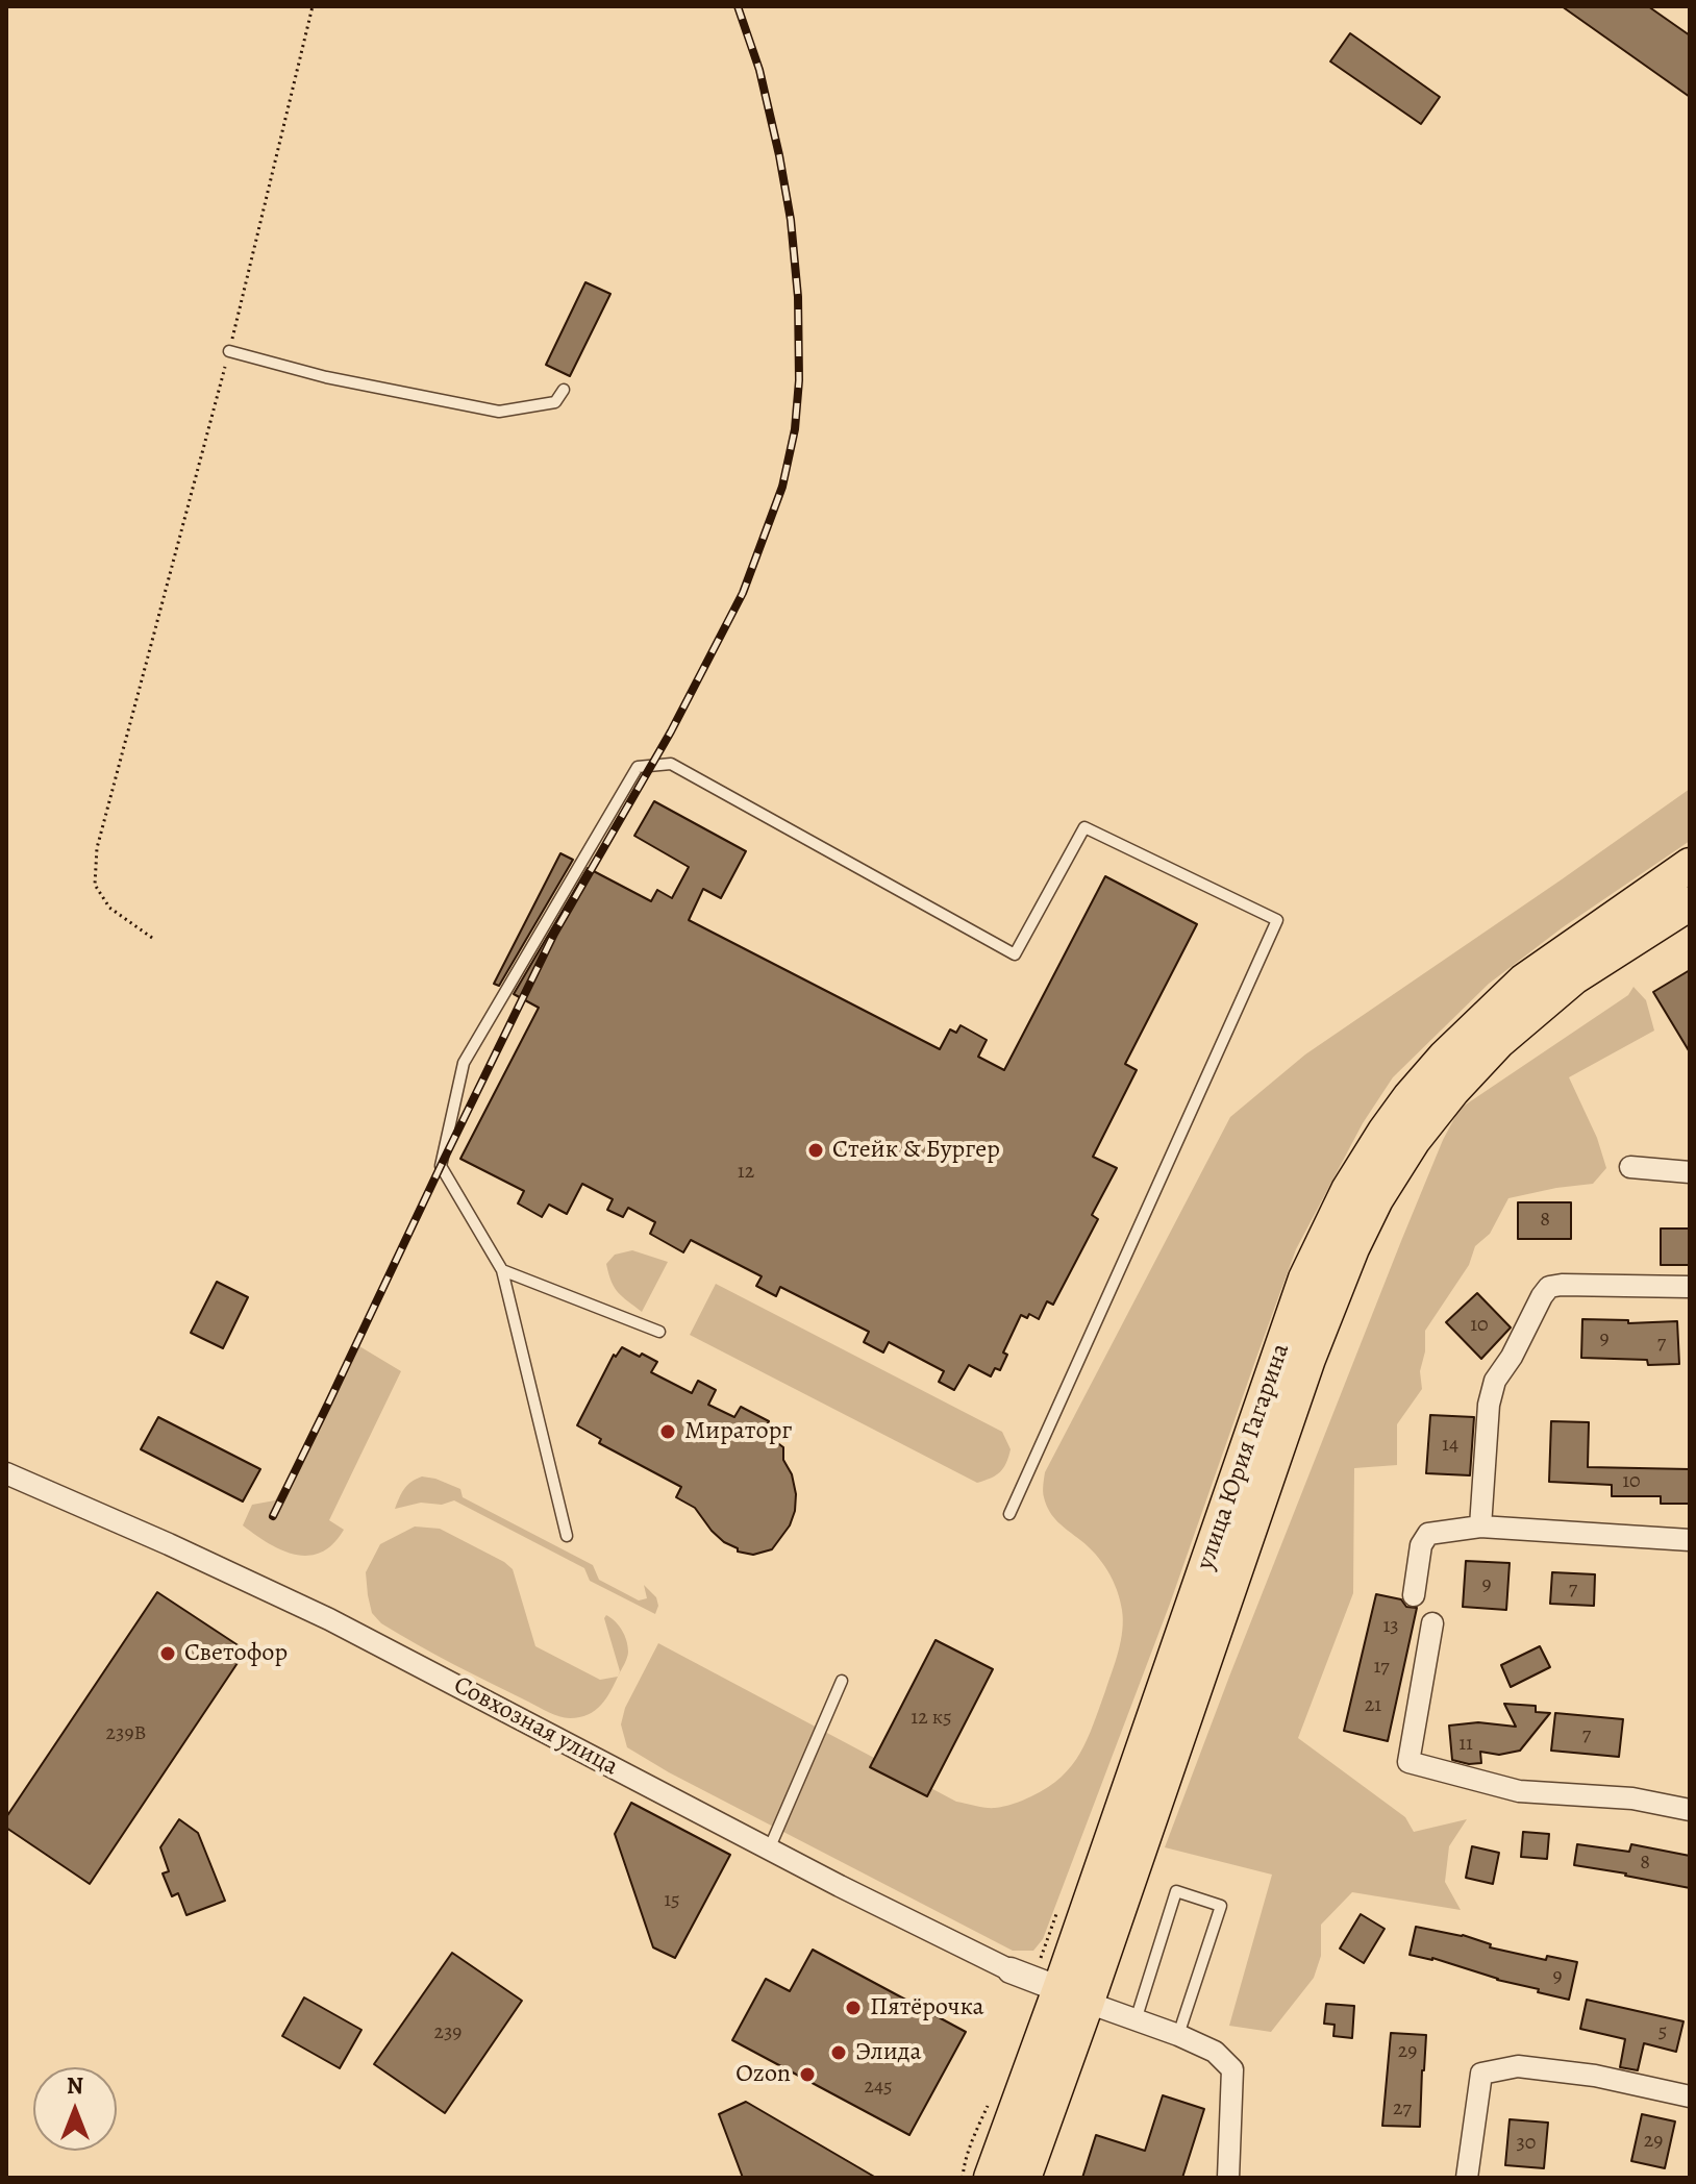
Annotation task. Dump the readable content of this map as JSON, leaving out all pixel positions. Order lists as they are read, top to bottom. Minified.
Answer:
{"streets":{"main road":["улица Юрия Гагарина"],"street":["Совхозная улица"]},"crossings":[["улица Юрия Гагарина","Совхозная улица"]],"places":["Стейк & Бургер","Мираторг","Светофор","Пятёрочка","Элида","Ozon"],"house_numbers":["12","8","10","9","7","14","10","9","7","13","17","21","12 к5","239В","7","11","8","15","9","5","239","29","245","27","29","30"],"north":"top"}
